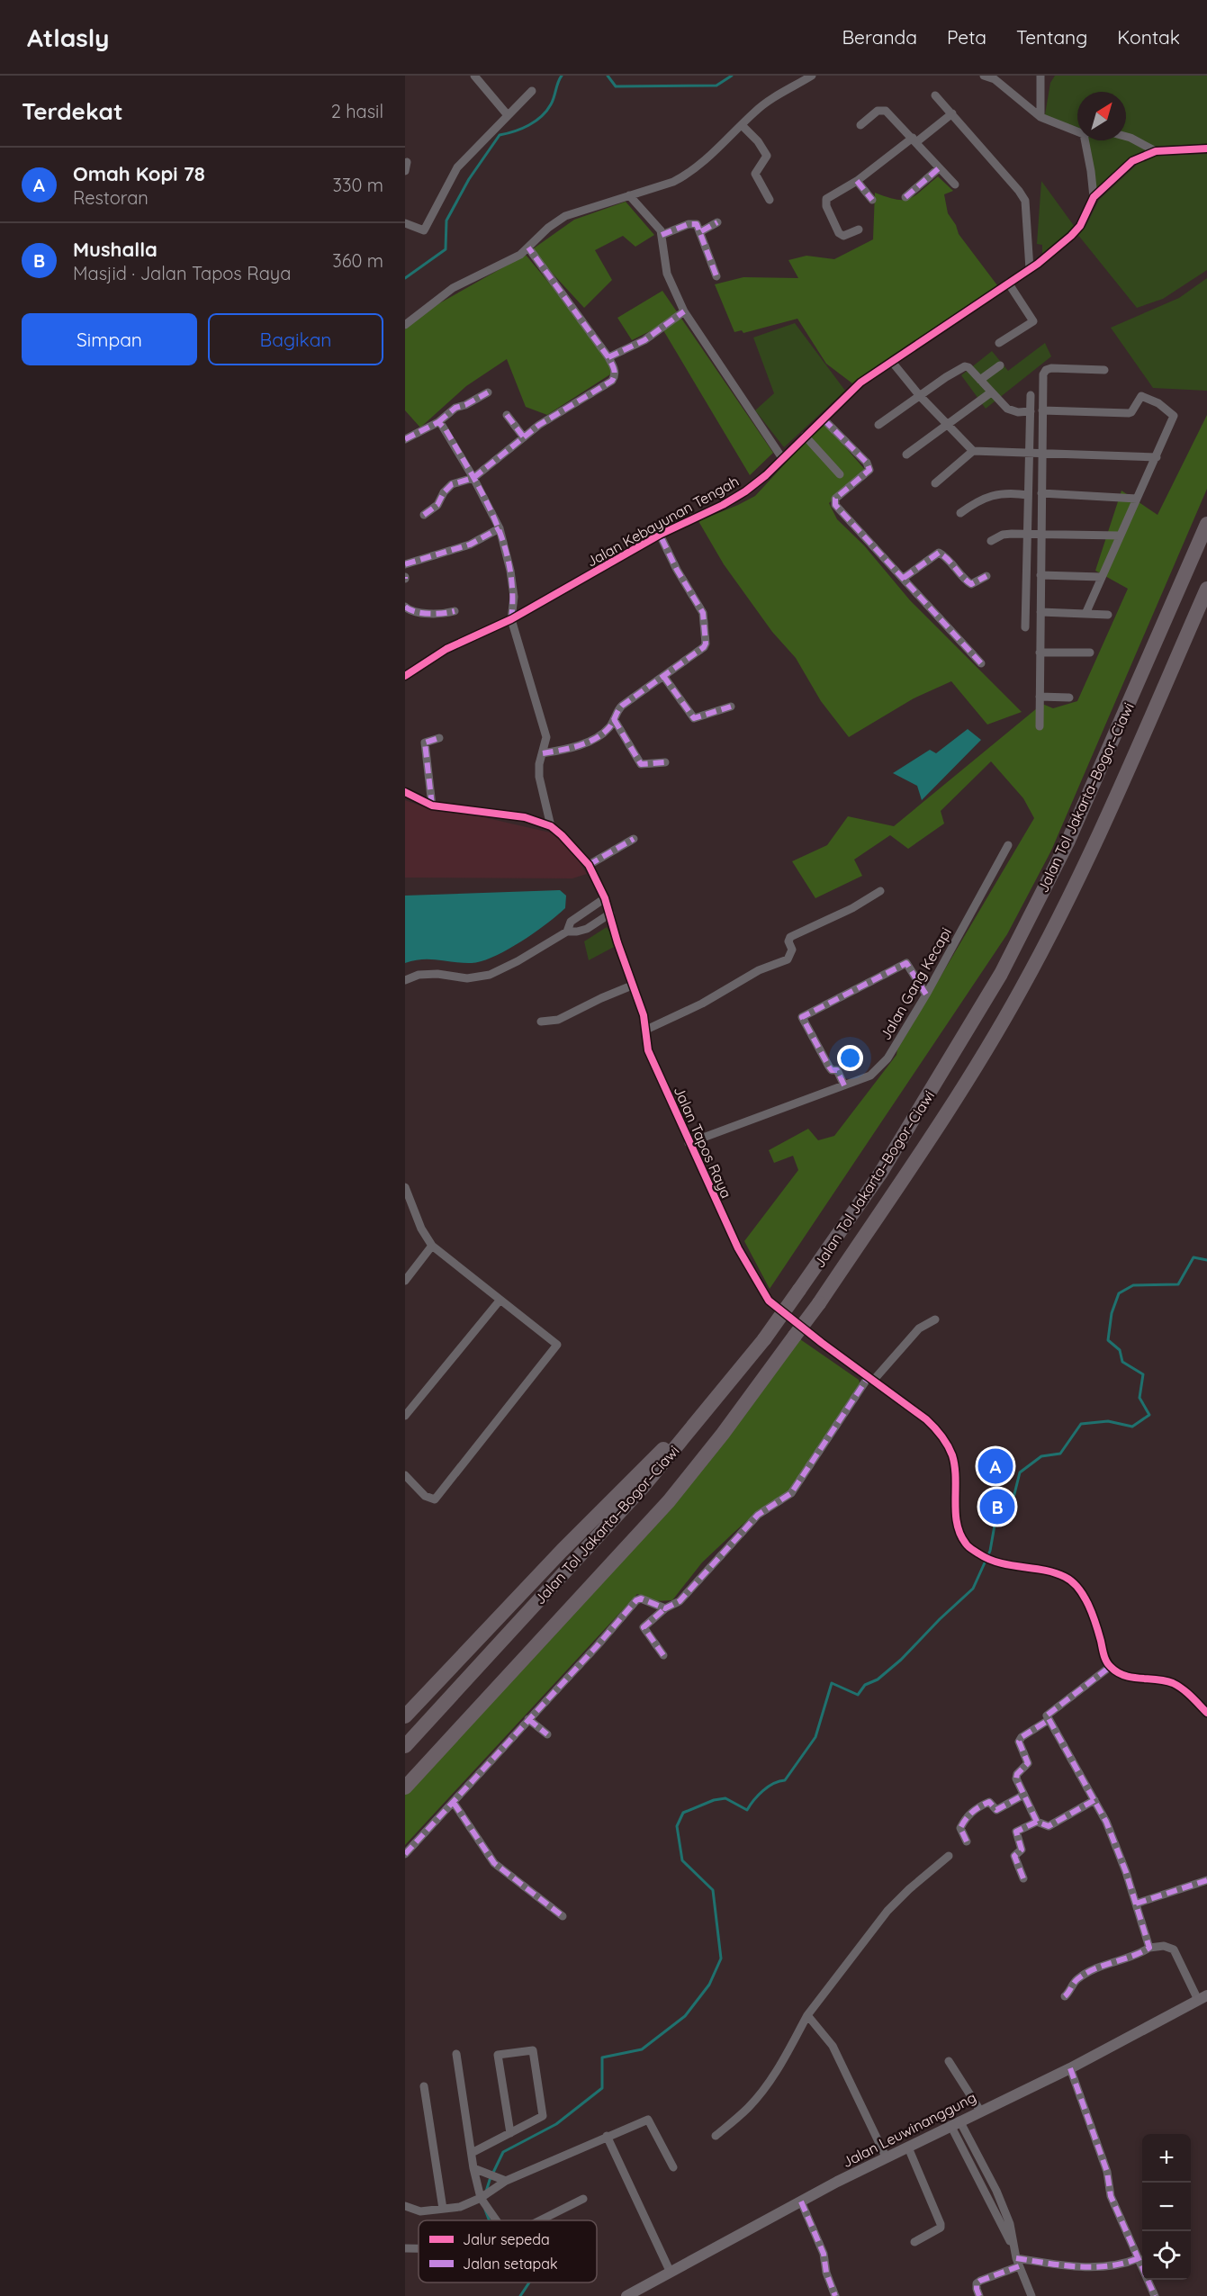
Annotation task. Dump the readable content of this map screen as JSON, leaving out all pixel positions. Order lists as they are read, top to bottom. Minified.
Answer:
{"streets":{"highway":["Jalan Tol Jakarta–Bogor–Ciawi"],"main road":["Jalan Leuwinanggung"],"street":["Jalan Kebayunan Tengah","Jalan Gang Kecapi","Jalan Tapos Raya"]},"crossings":[["Jalan Gang Kecapi","Jalan Tapos Raya"]],"legend":["Jalur sepeda","Jalan setapak"],"north":"top right","page":{"header":"Atlasly","nav":["Beranda","Peta","Tentang","Kontak"],"heading":["Terdekat","2 hasil"],"list":[{"mark":"A","name":"Omah Kopi 78","note":"Restoran","value":"330 m"},{"mark":"B","name":"Mushalla","note":"Masjid · Jalan Tapos Raya","value":"360 m"}],"buttons":["Simpan","Bagikan"],"pins":["A","B"],"map_buttons":["+","−"]}}
